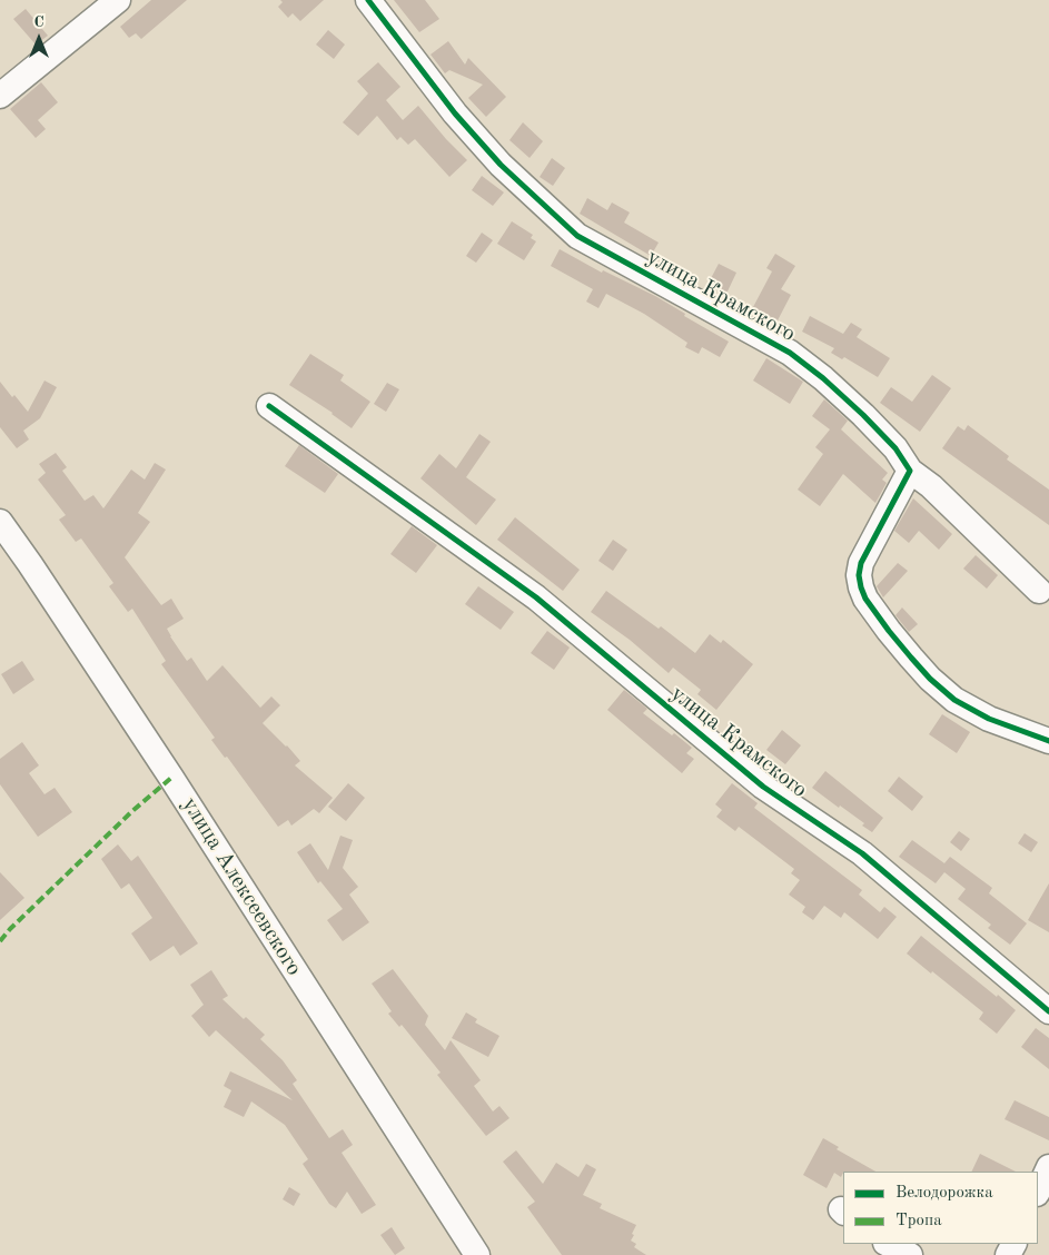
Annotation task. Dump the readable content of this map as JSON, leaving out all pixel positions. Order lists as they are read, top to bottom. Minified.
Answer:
{"streets":{"street":["улица Крамского","улица Алексеевского"]},"legend":["Велодорожка","Тропа"],"north":"top"}
